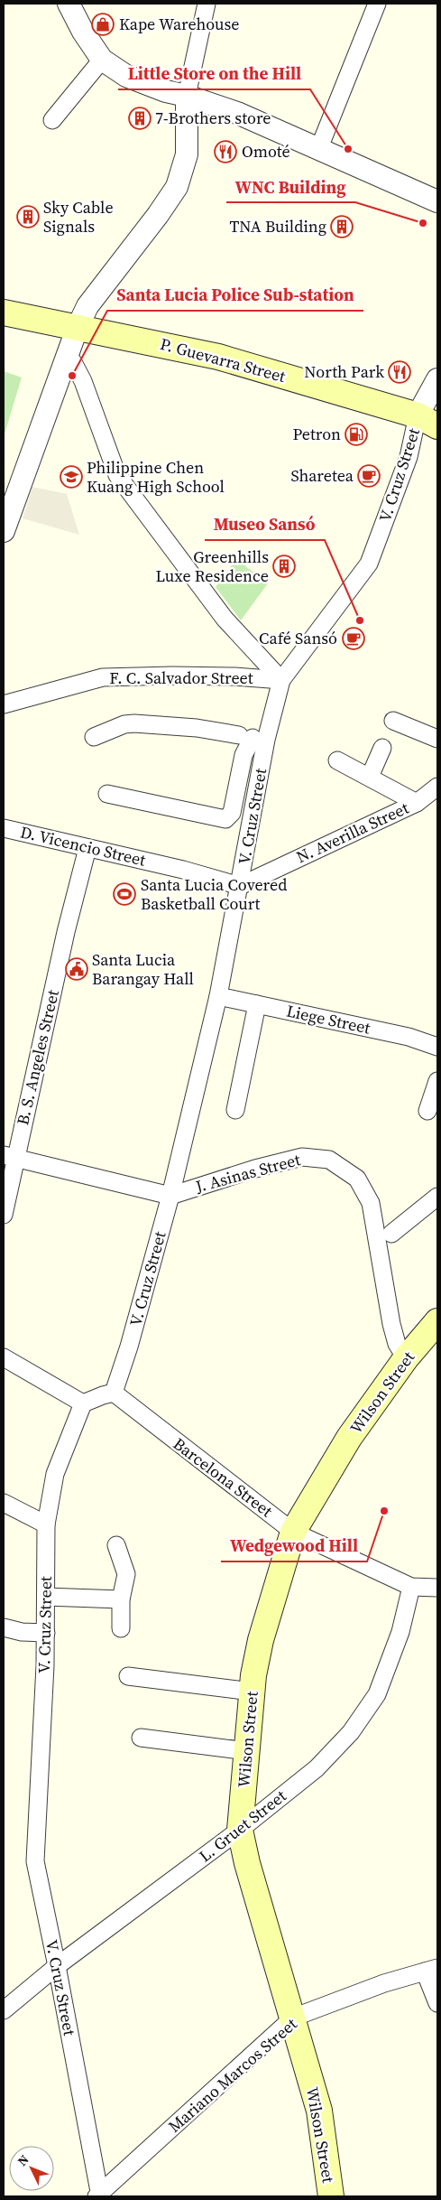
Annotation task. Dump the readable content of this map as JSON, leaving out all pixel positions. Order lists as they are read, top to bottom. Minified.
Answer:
{"streets":{"main road":["P. Guevarra Street","Wilson Street"],"street":["V. Cruz Street","F. C. Salvador Street","N. Averilla Street","D. Vicencio Street","Liege Street","B. S. Angeles Street","J. Asinas Street","Barcelona Street","L. Gruet Street","Mariano Marcos Street"]},"crossings":[["P. Guevarra Street","V. Cruz Street"],["V. Cruz Street","F. C. Salvador Street"],["V. Cruz Street","N. Averilla Street"],["V. Cruz Street","D. Vicencio Street"],["V. Cruz Street","Liege Street"],["V. Cruz Street","J. Asinas Street"],["V. Cruz Street","Barcelona Street"],["V. Cruz Street","L. Gruet Street"],["V. Cruz Street","Mariano Marcos Street"],["N. Averilla Street","D. Vicencio Street"],["D. Vicencio Street","B. S. Angeles Street"],["J. Asinas Street","Wilson Street"],["Wilson Street","Barcelona Street"],["Wilson Street","L. Gruet Street"],["Wilson Street","Mariano Marcos Street"],["Barcelona Street","L. Gruet Street"]],"places":{"shop":["Kape Warehouse"],"building":["7-Brothers store","Sky Cable Signals","TNA Building","Greenhills Luxe Residence"],"other":["Little Store on the Hill","WNC Building","Santa Lucia Police Sub-station","Museo Sansó","Wedgewood Hill"],"restaurant":["Omoté","North Park"],"fuel station":["Petron"],"cafe":["Sharetea","Café Sansó"],"school or university":["Philippine Chen Kuang High School"],"sports":["Santa Lucia Covered Basketball Court"],"public building":["Santa Lucia Barangay Hall"]},"north":"top left"}
